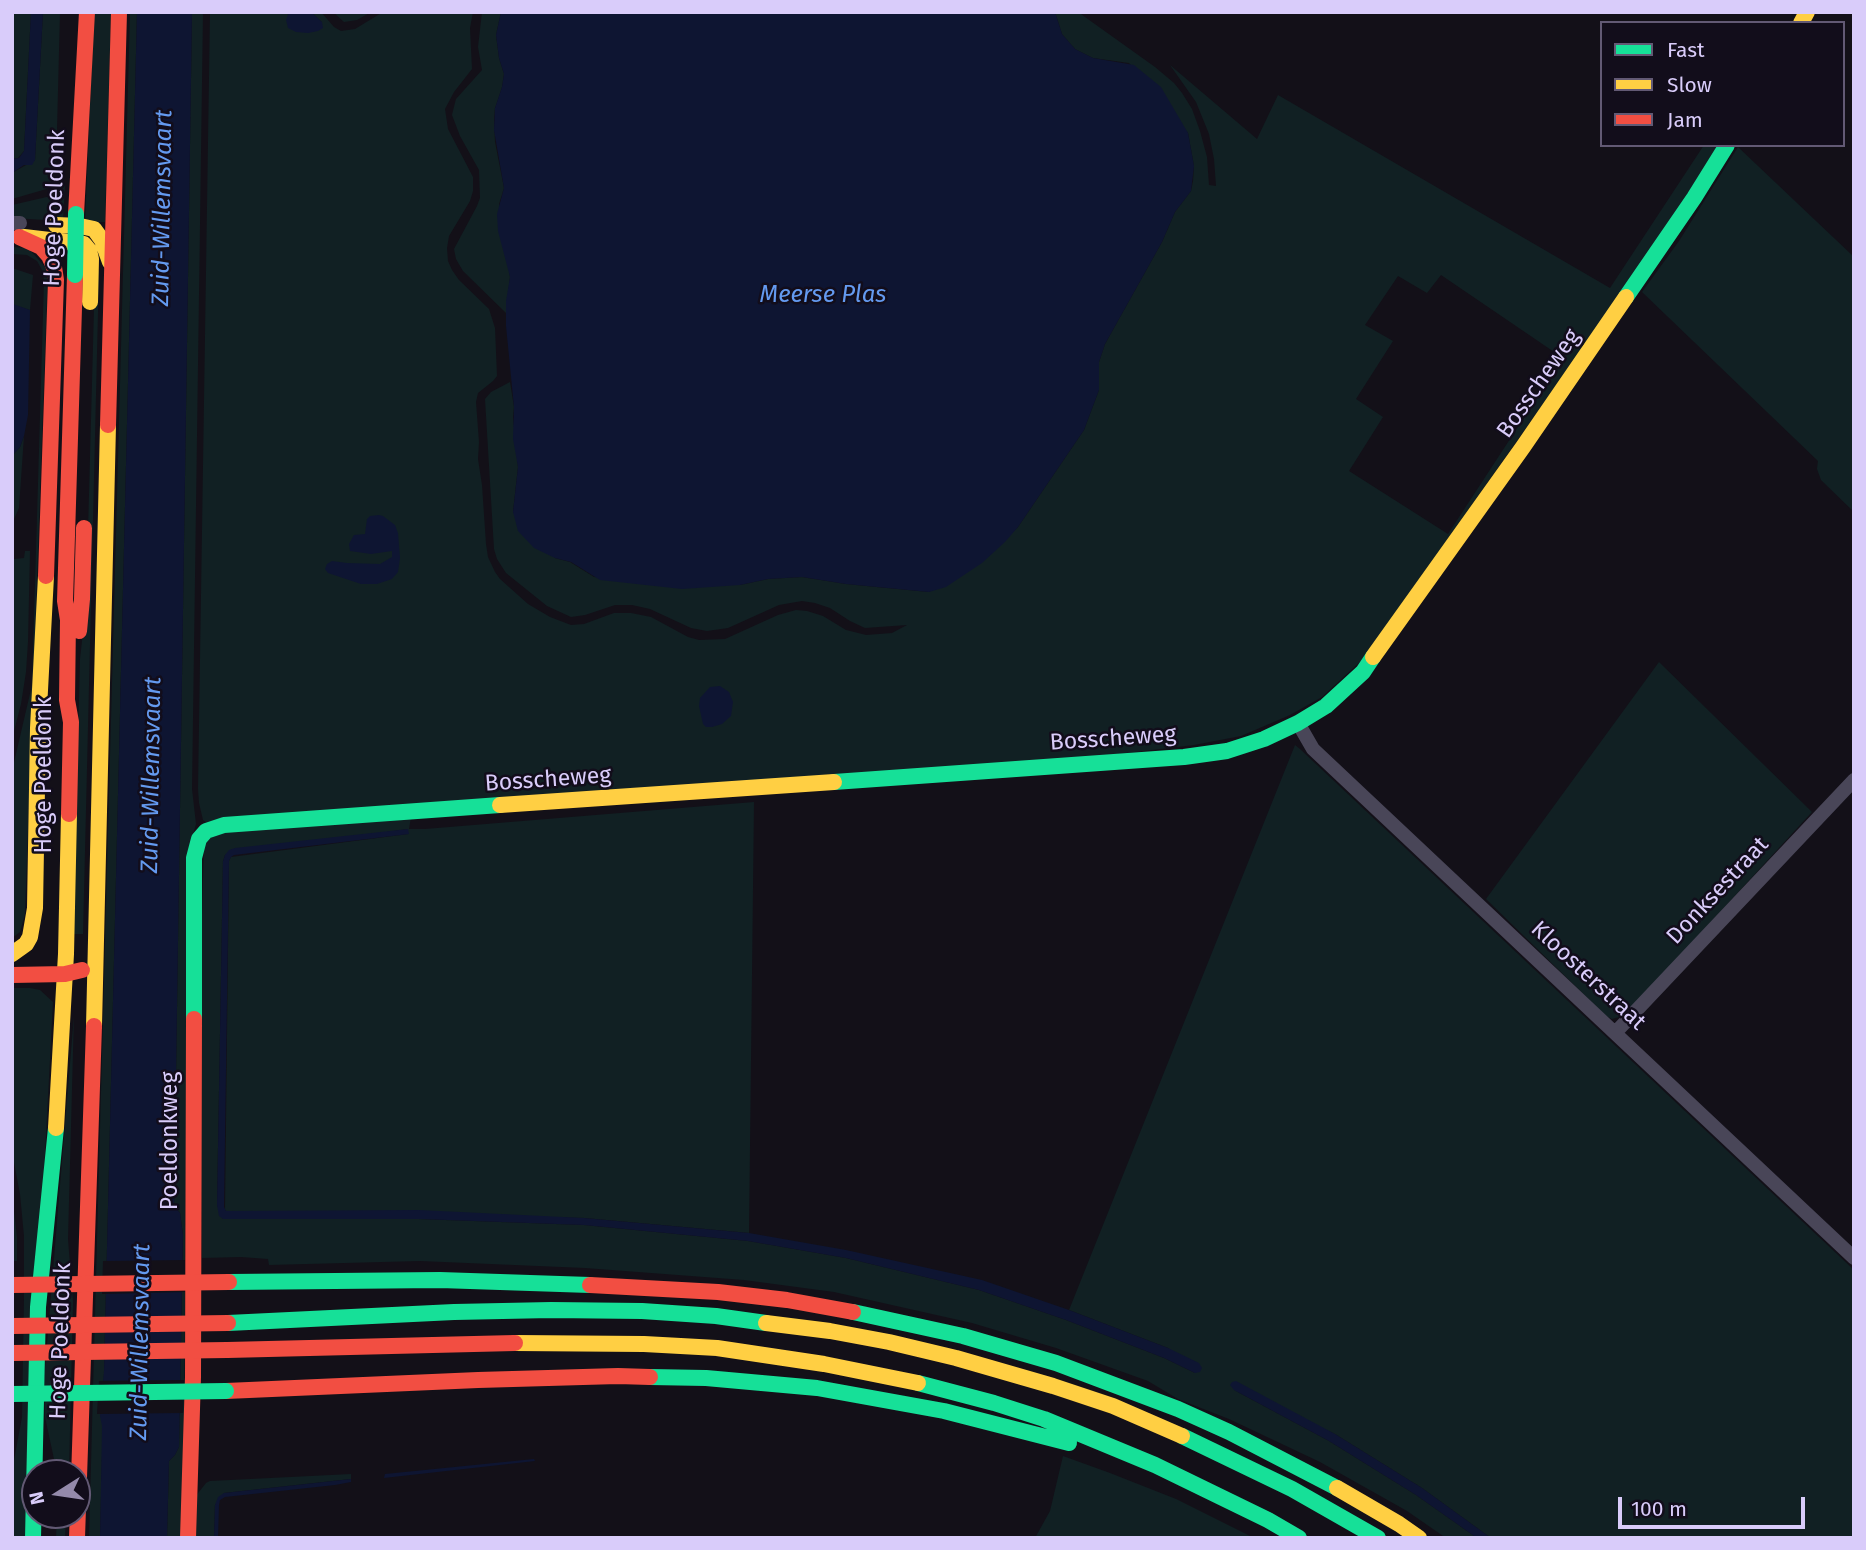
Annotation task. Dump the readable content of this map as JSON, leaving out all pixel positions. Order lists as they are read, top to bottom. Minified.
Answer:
{"streets":{"main road":["Hoge Poeldonk","Bosscheweg","Poeldonkweg"],"street":["Donksestraat","Kloosterstraat"]},"crossings":[["Bosscheweg","Kloosterstraat"],["Bosscheweg","Poeldonkweg"],["Donksestraat","Kloosterstraat"]],"water":["Zuid-Willemsvaart","Meerse Plas"],"legend":["Fast","Slow","Jam"],"scale_bar":"100 m","north":"left"}
